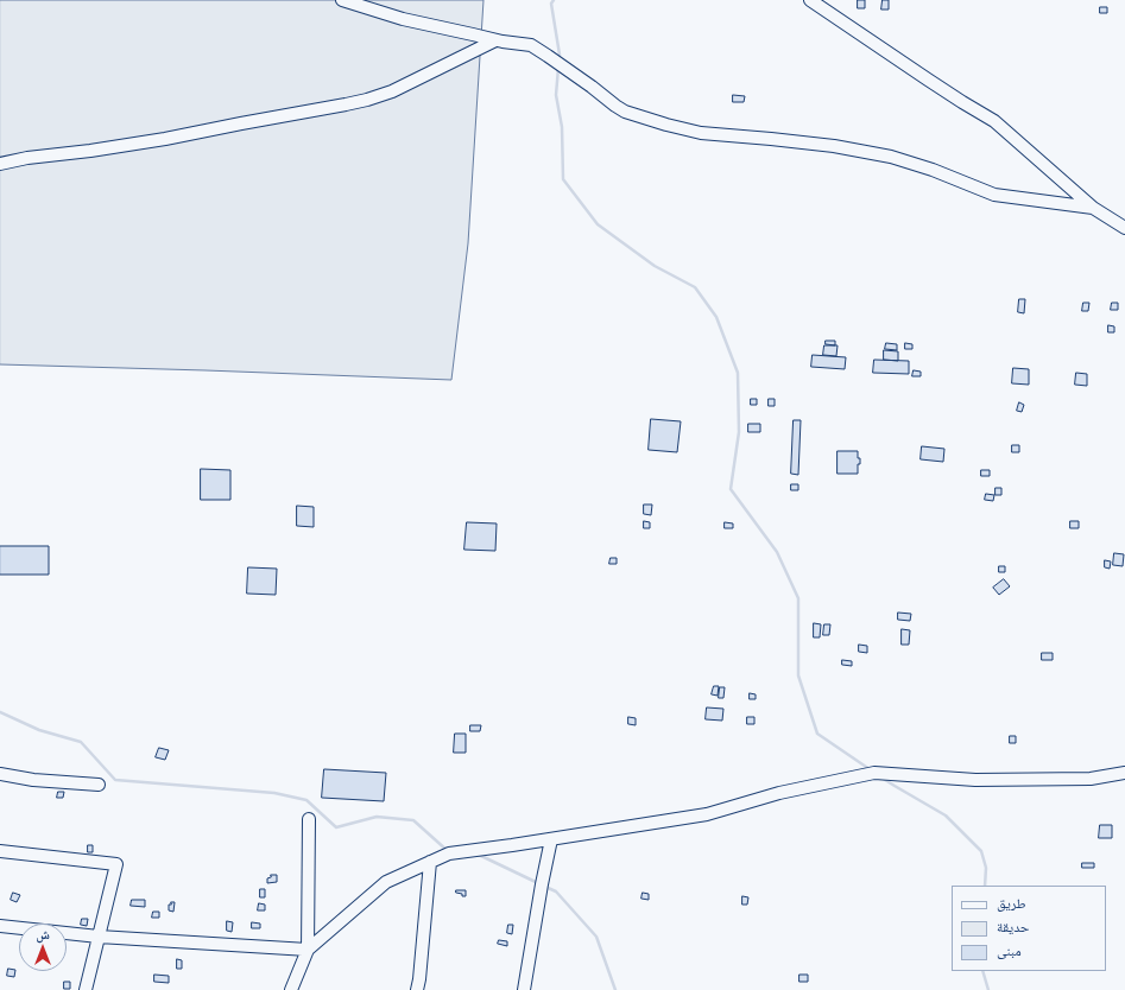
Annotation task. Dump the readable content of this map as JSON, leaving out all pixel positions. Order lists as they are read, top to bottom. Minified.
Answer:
{"legend":["طريق","حديقة","مبنى"],"north":"top"}
